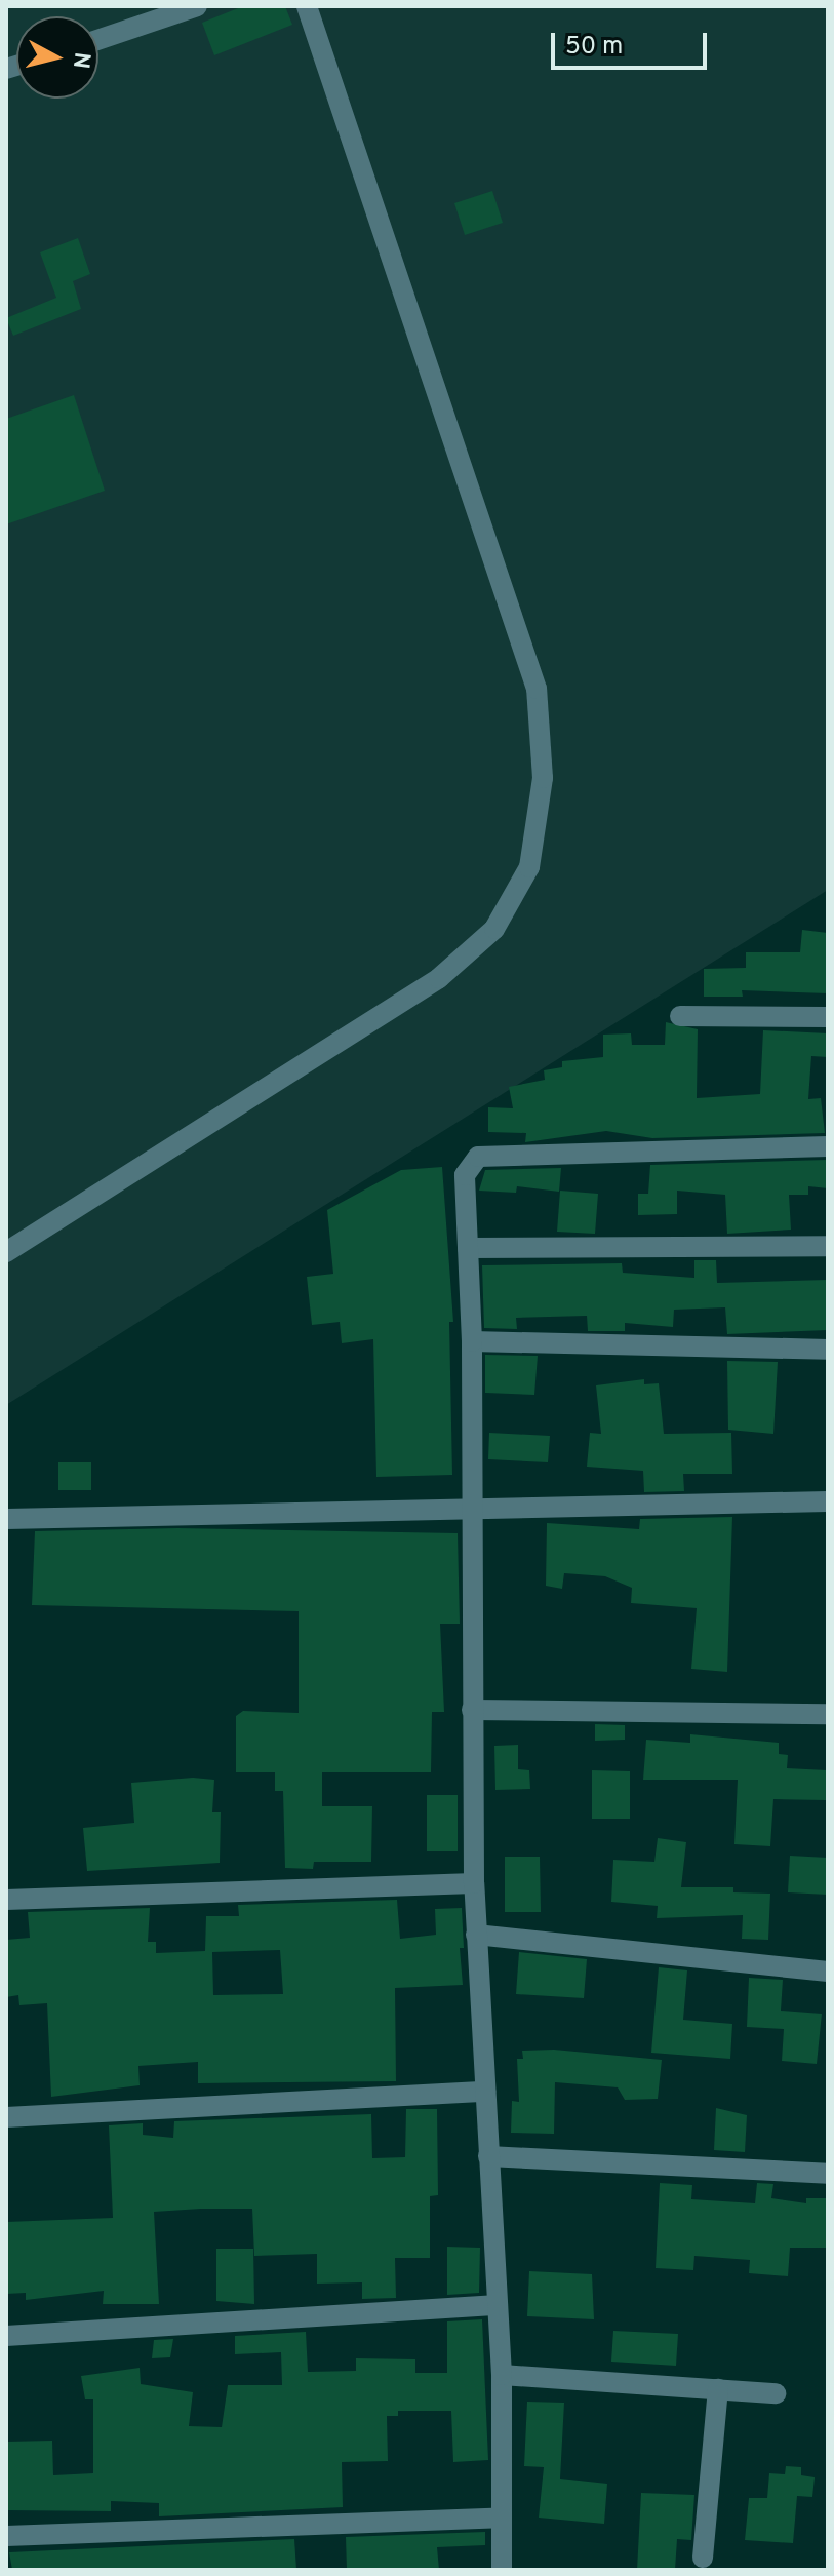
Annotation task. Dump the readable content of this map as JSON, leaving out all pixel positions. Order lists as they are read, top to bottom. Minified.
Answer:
{"scale_bar":"50 m","north":"right"}
